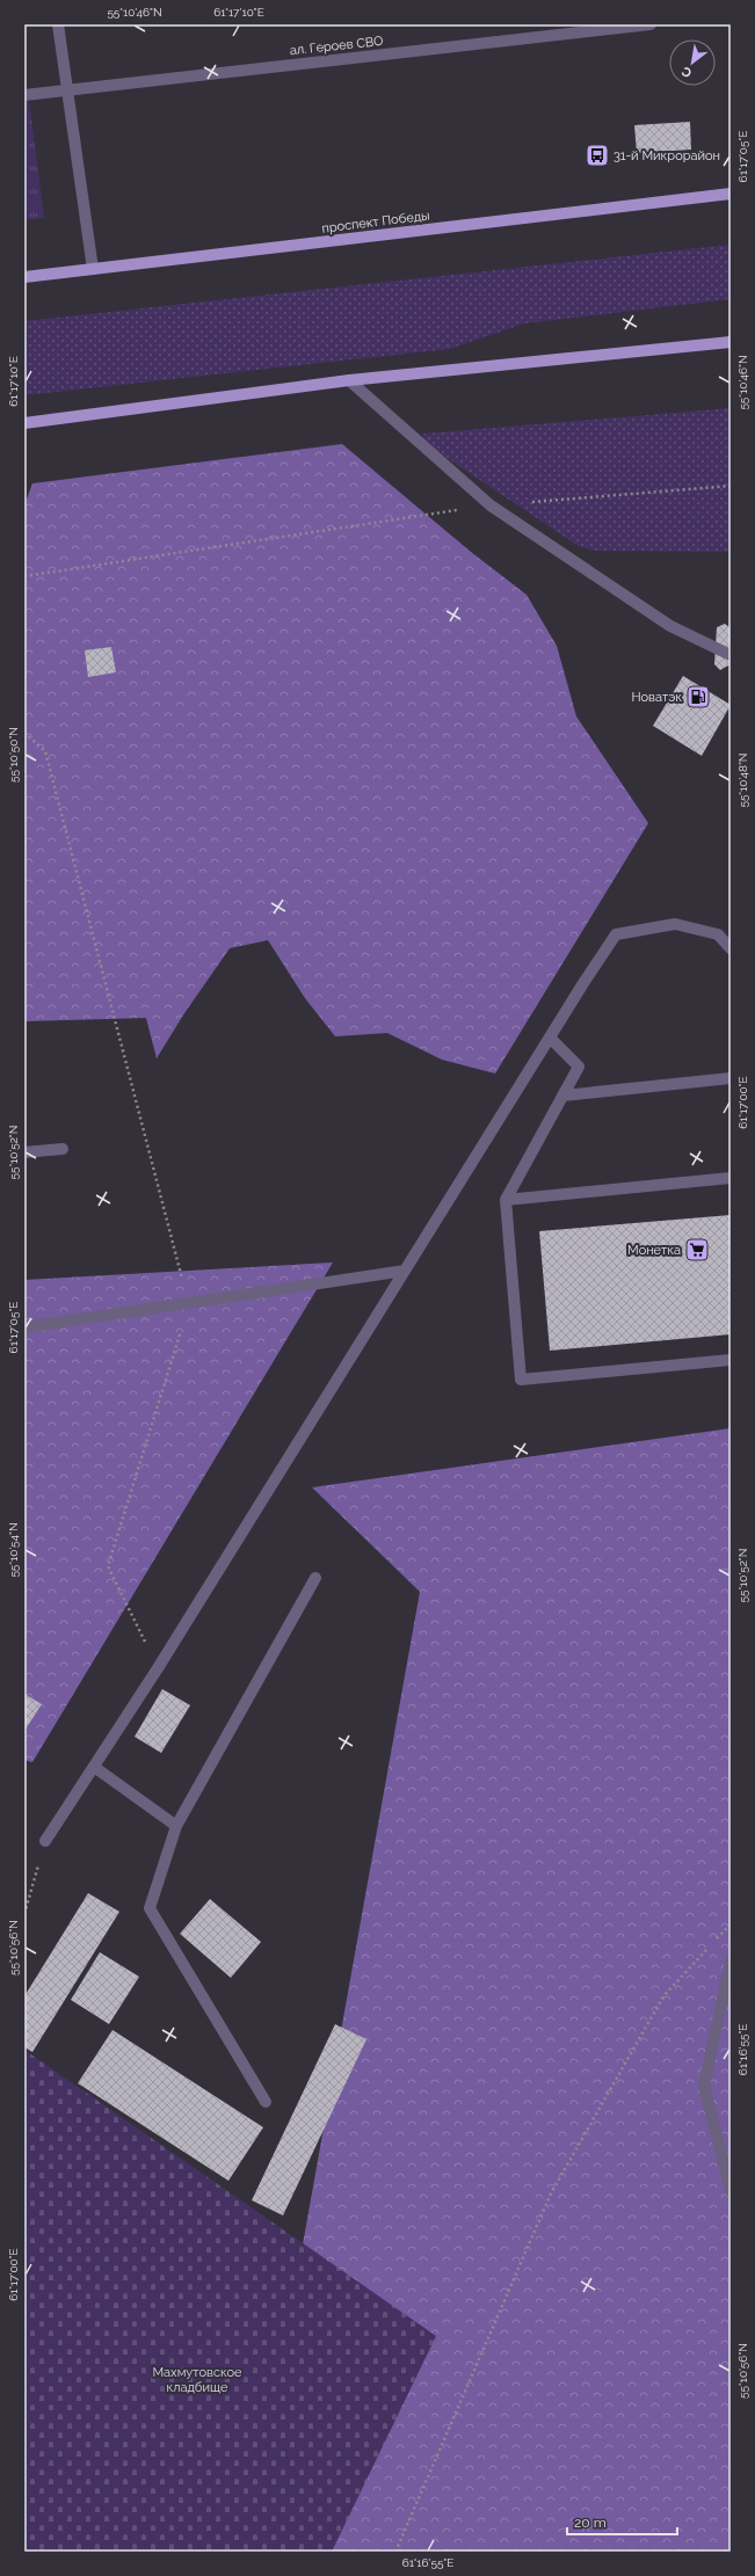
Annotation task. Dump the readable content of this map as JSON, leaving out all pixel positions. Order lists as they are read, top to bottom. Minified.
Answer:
{"streets":{"main road":["проспект Победы"],"street":["ал. Героев СВО"]},"parks":["Махмутовское кладбище"],"places":{"bus stop":["31-й Микрорайон"],"fuel station":["Новатэк"],"supermarket":["Монетка"]},"scale_bar":"20 m","north":"bottom left","coordinates":["55°10'46\"N","61°17'10\"E","61°17'05\"E","55°10'50\"N","55°10'48\"N","61°17'00\"E","55°10'52\"N","55°10'54\"N","55°10'56\"N","61°16'55\"E"]}
